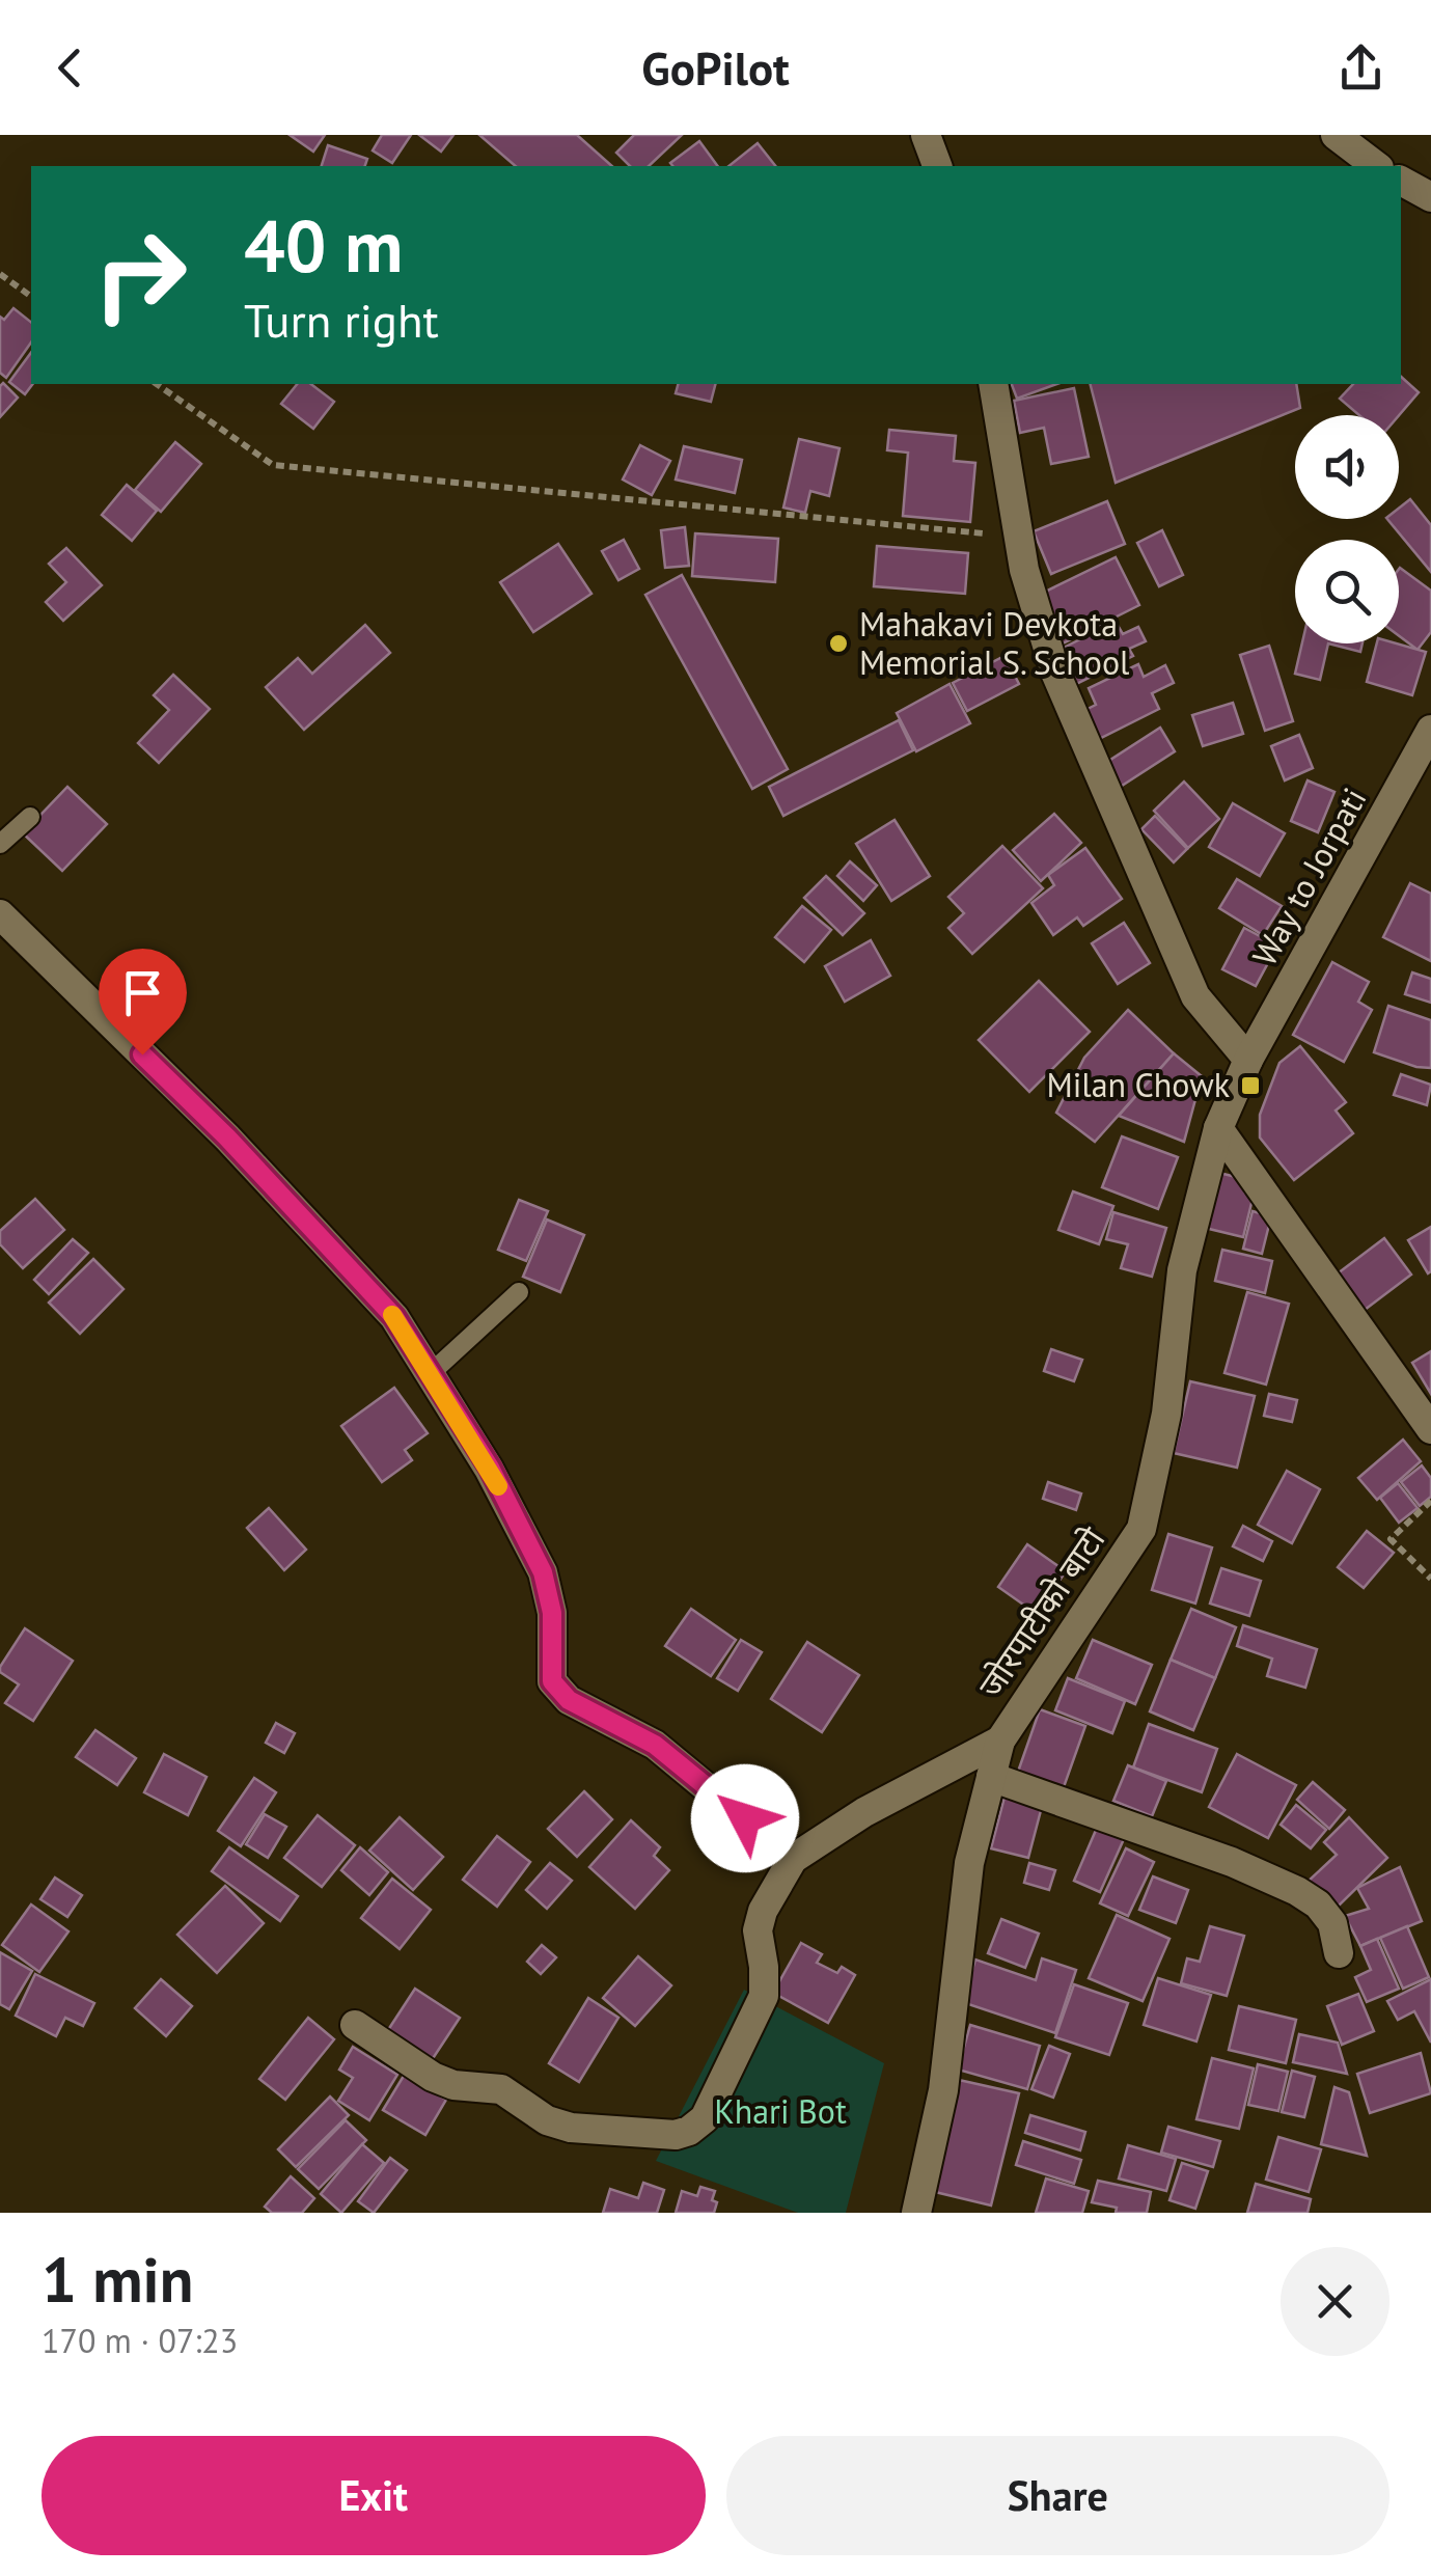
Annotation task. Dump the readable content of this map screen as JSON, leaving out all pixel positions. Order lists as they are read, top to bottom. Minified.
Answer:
{"streets":{"street":["Way to Jorpati","जोरपाटीको बाटो"]},"crossings":[["Way to Jorpati","जोरपाटीको बाटो"]],"parks":["Khari Bot"],"places":{"other":["Mahakavi Devkota Memorial S. School"],"transit":["Milan Chowk"]},"page":{"header":"GoPilot","turn":["40 m","Turn right"],"heading":["1 min","170 m · 07:23"],"buttons":["Exit","Share"]}}
